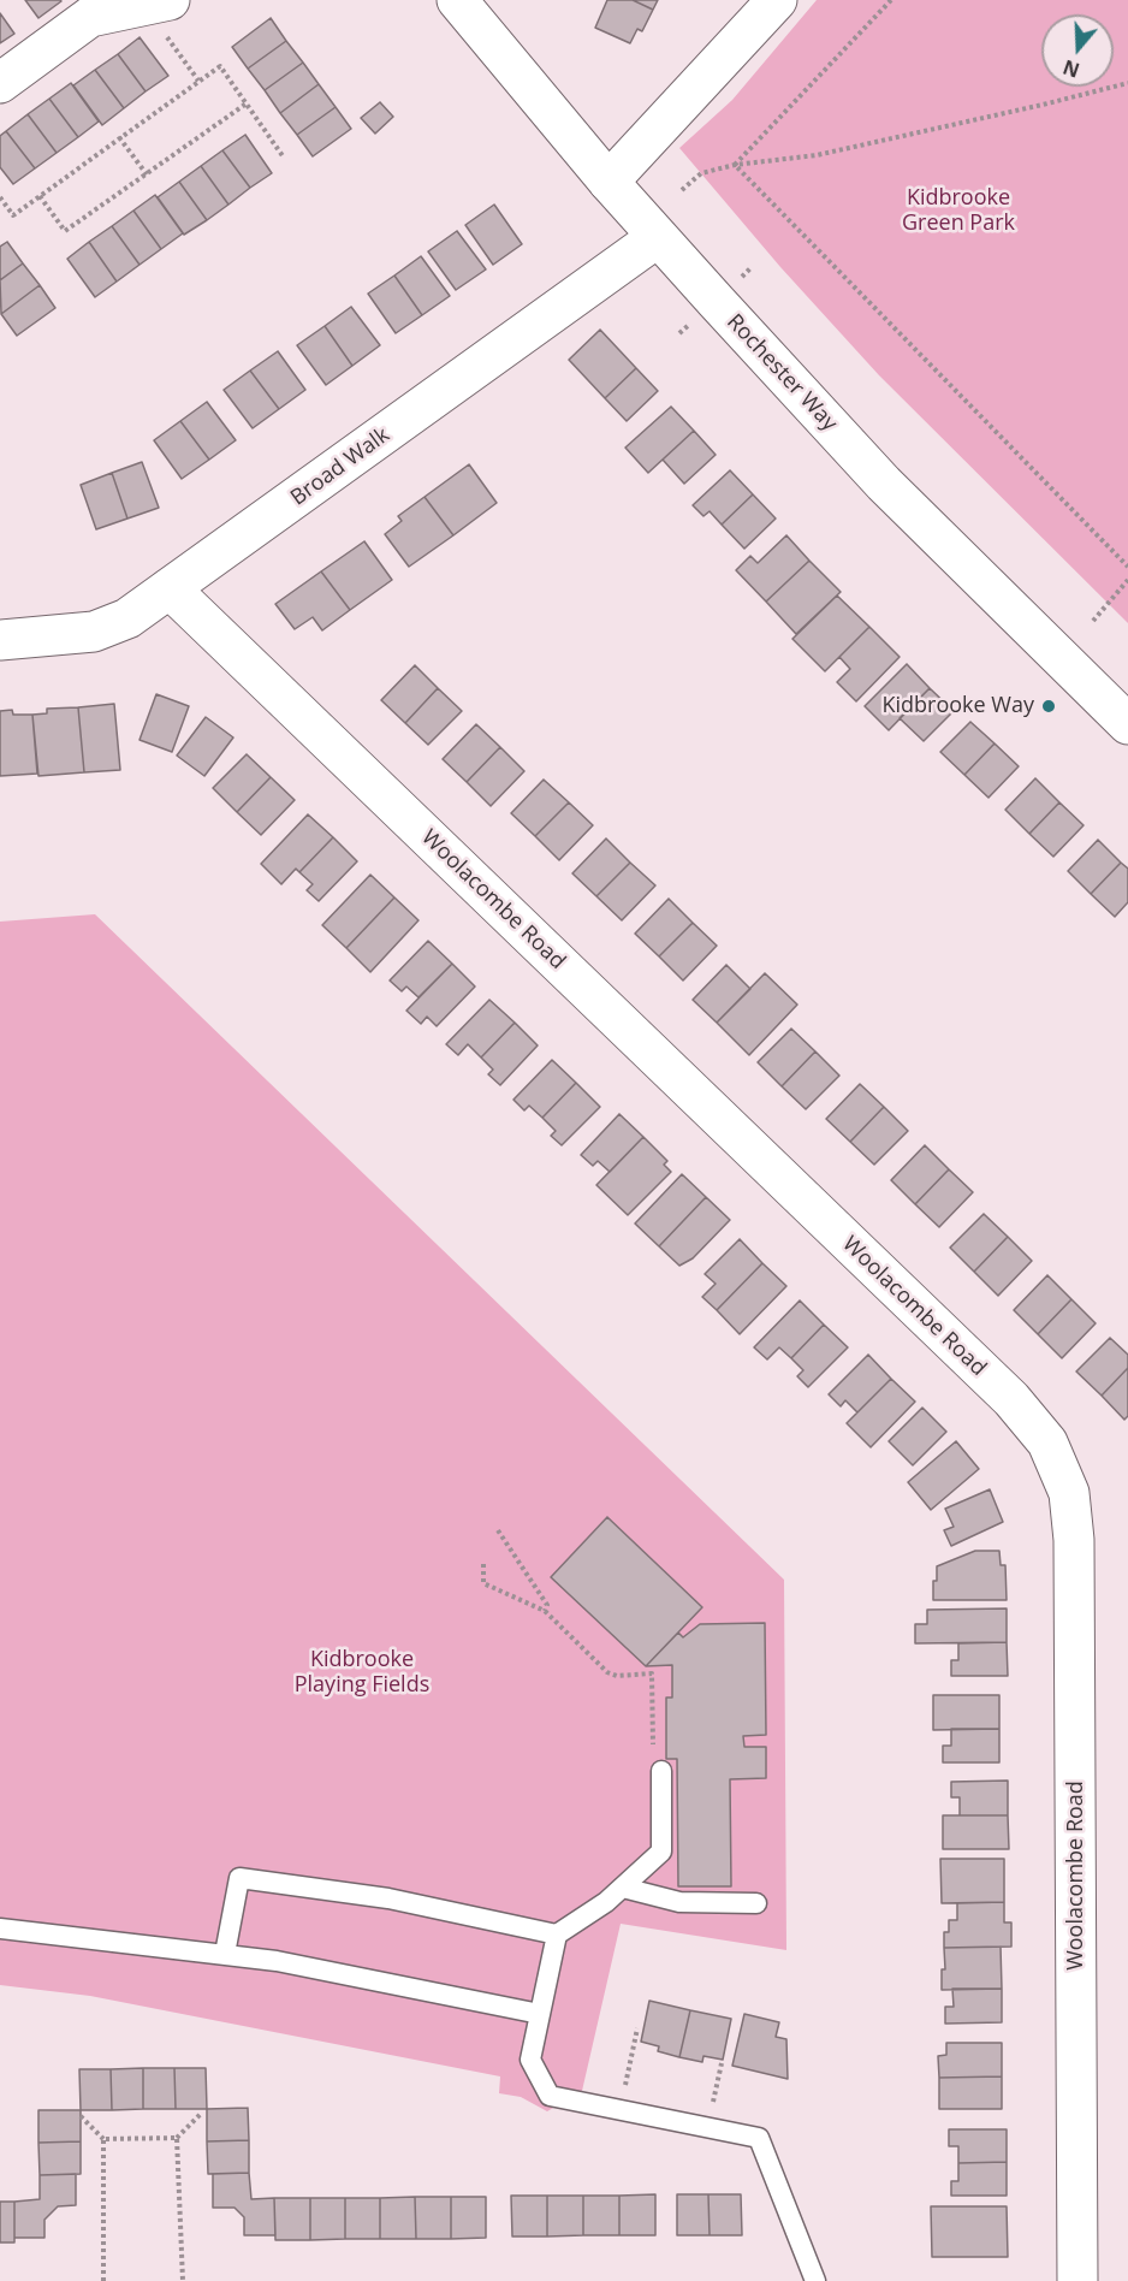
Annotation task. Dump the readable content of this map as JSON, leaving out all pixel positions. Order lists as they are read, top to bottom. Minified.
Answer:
{"streets":{"street":["Rochester Way","Broad Walk","Woolacombe Road"]},"crossings":[["Rochester Way","Broad Walk"],["Broad Walk","Woolacombe Road"]],"parks":["Kidbrooke Green Park","Kidbrooke Playing Fields"],"places":["Kidbrooke Way"],"north":"bottom"}
